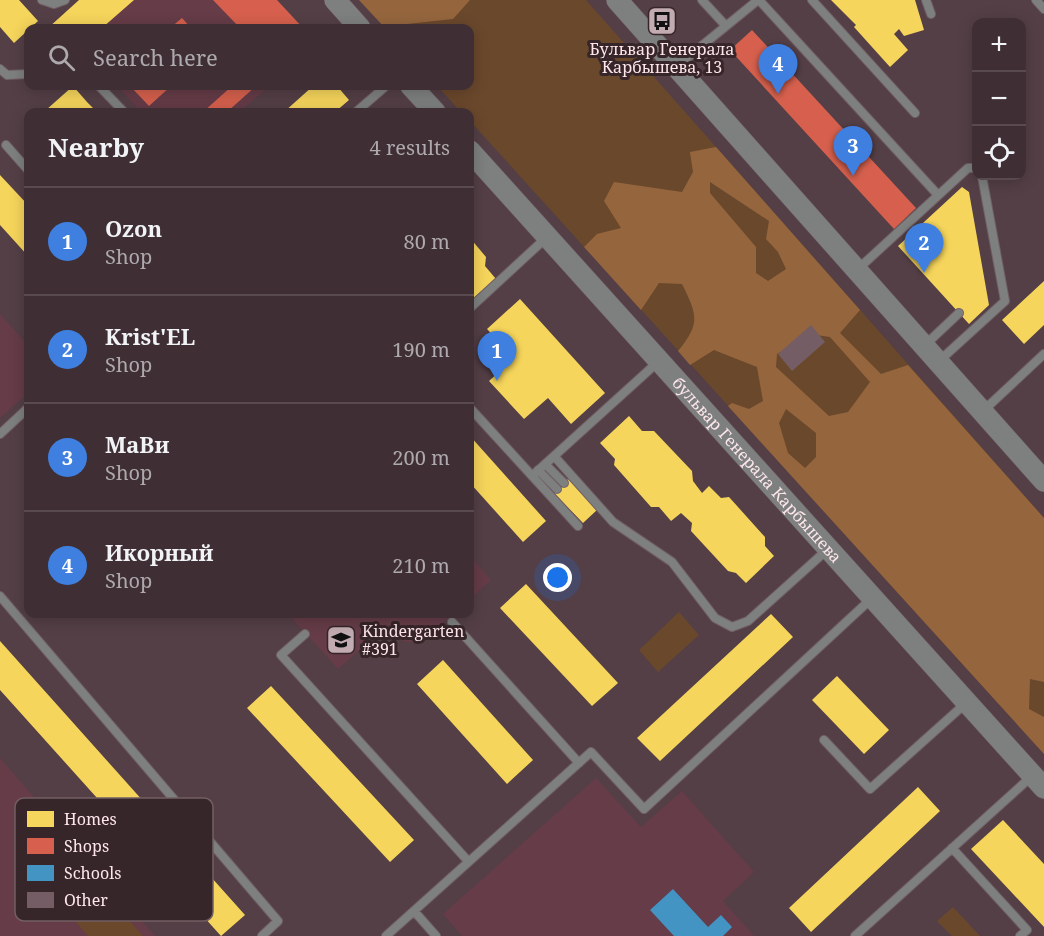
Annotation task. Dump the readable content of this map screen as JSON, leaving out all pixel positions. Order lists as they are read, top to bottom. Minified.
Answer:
{"streets":{"street":["бульвар Генерала Карбышева"]},"places":{"bus stop":["Бульвар Генерала Карбышева, 13"],"school or university":["Kindergarten #391"]},"legend":["Homes","Shops","Schools","Other"],"page":{"map_buttons":["+","−"],"search":"Search here","pins":["4","3","2","1"],"heading":["Nearby","4 results"],"list":[{"mark":"1","name":"Ozon","note":"Shop","value":"80 m"},{"mark":"2","name":"Krist'EL","note":"Shop","value":"190 m"},{"mark":"3","name":"МаВи","note":"Shop","value":"200 m"},{"mark":"4","name":"Икорный","note":"Shop","value":"210 m"}]}}
